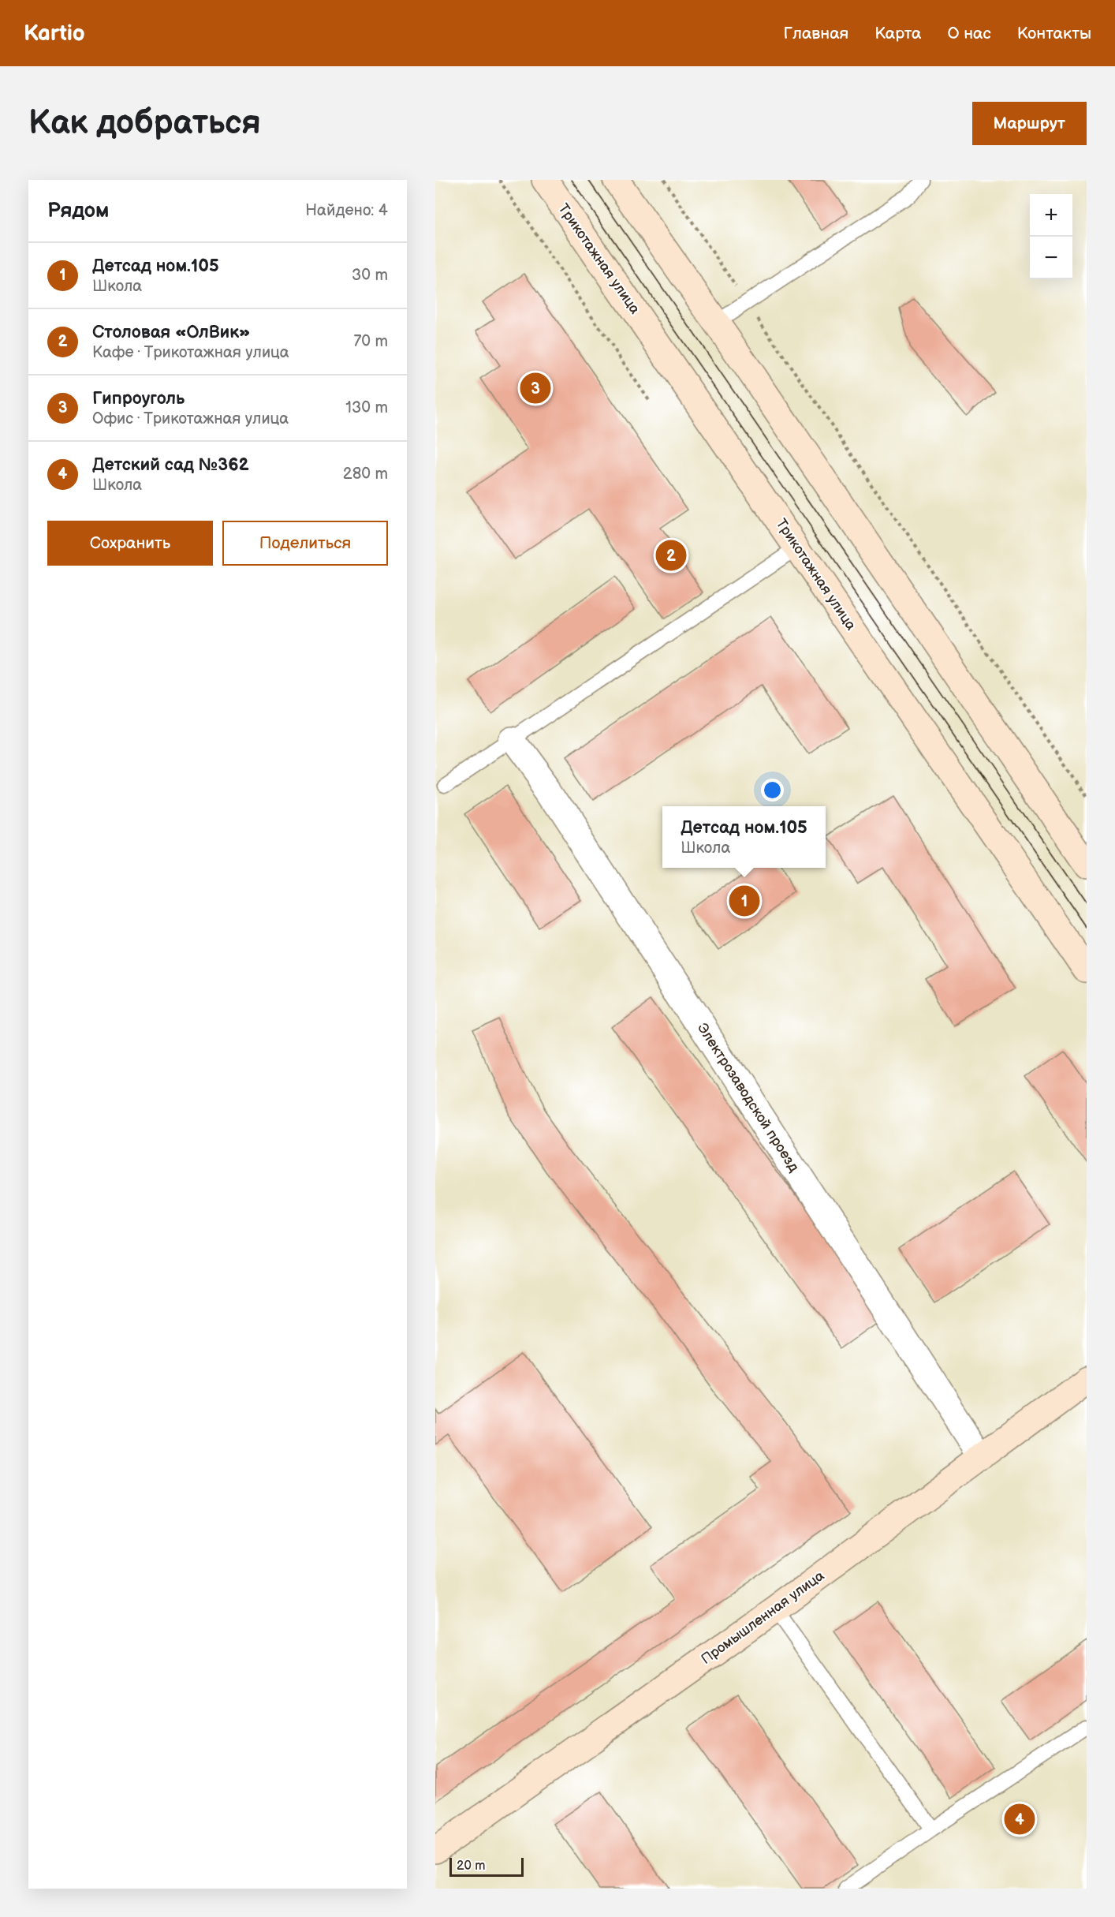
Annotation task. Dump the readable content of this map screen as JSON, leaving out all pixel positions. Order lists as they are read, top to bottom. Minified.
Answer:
{"streets":{"main road":["Трикотажная улица","Промышленная улица"],"street":["Электрозаводской проезд"]},"crossings":[["Электрозаводской проезд","Промышленная улица"]],"scale_bar":"20 m","page":{"header":"Kartio","nav":["Главная","Карта","О нас","Контакты"],"buttons":["Маршрут",["Сохранить","Поделиться"]],"title":"Как добраться","heading":["Рядом","Найдено: 4"],"map_buttons":["+","−"],"list":[{"mark":"1","name":"Детсад ном.105","note":"Школа","value":"30 m"},{"mark":"2","name":"Столовая «ОлВик»","note":"Кафе · Трикотажная улица","value":"70 m"},{"mark":"3","name":"Гипроуголь","note":"Офис · Трикотажная улица","value":"130 m"},{"mark":"4","name":"Детский сад №362","note":"Школа","value":"280 m"}],"pins":["3","2","1","4"],"popup":["Детсад ном.105","Школа"],"scale":"20 m"}}
